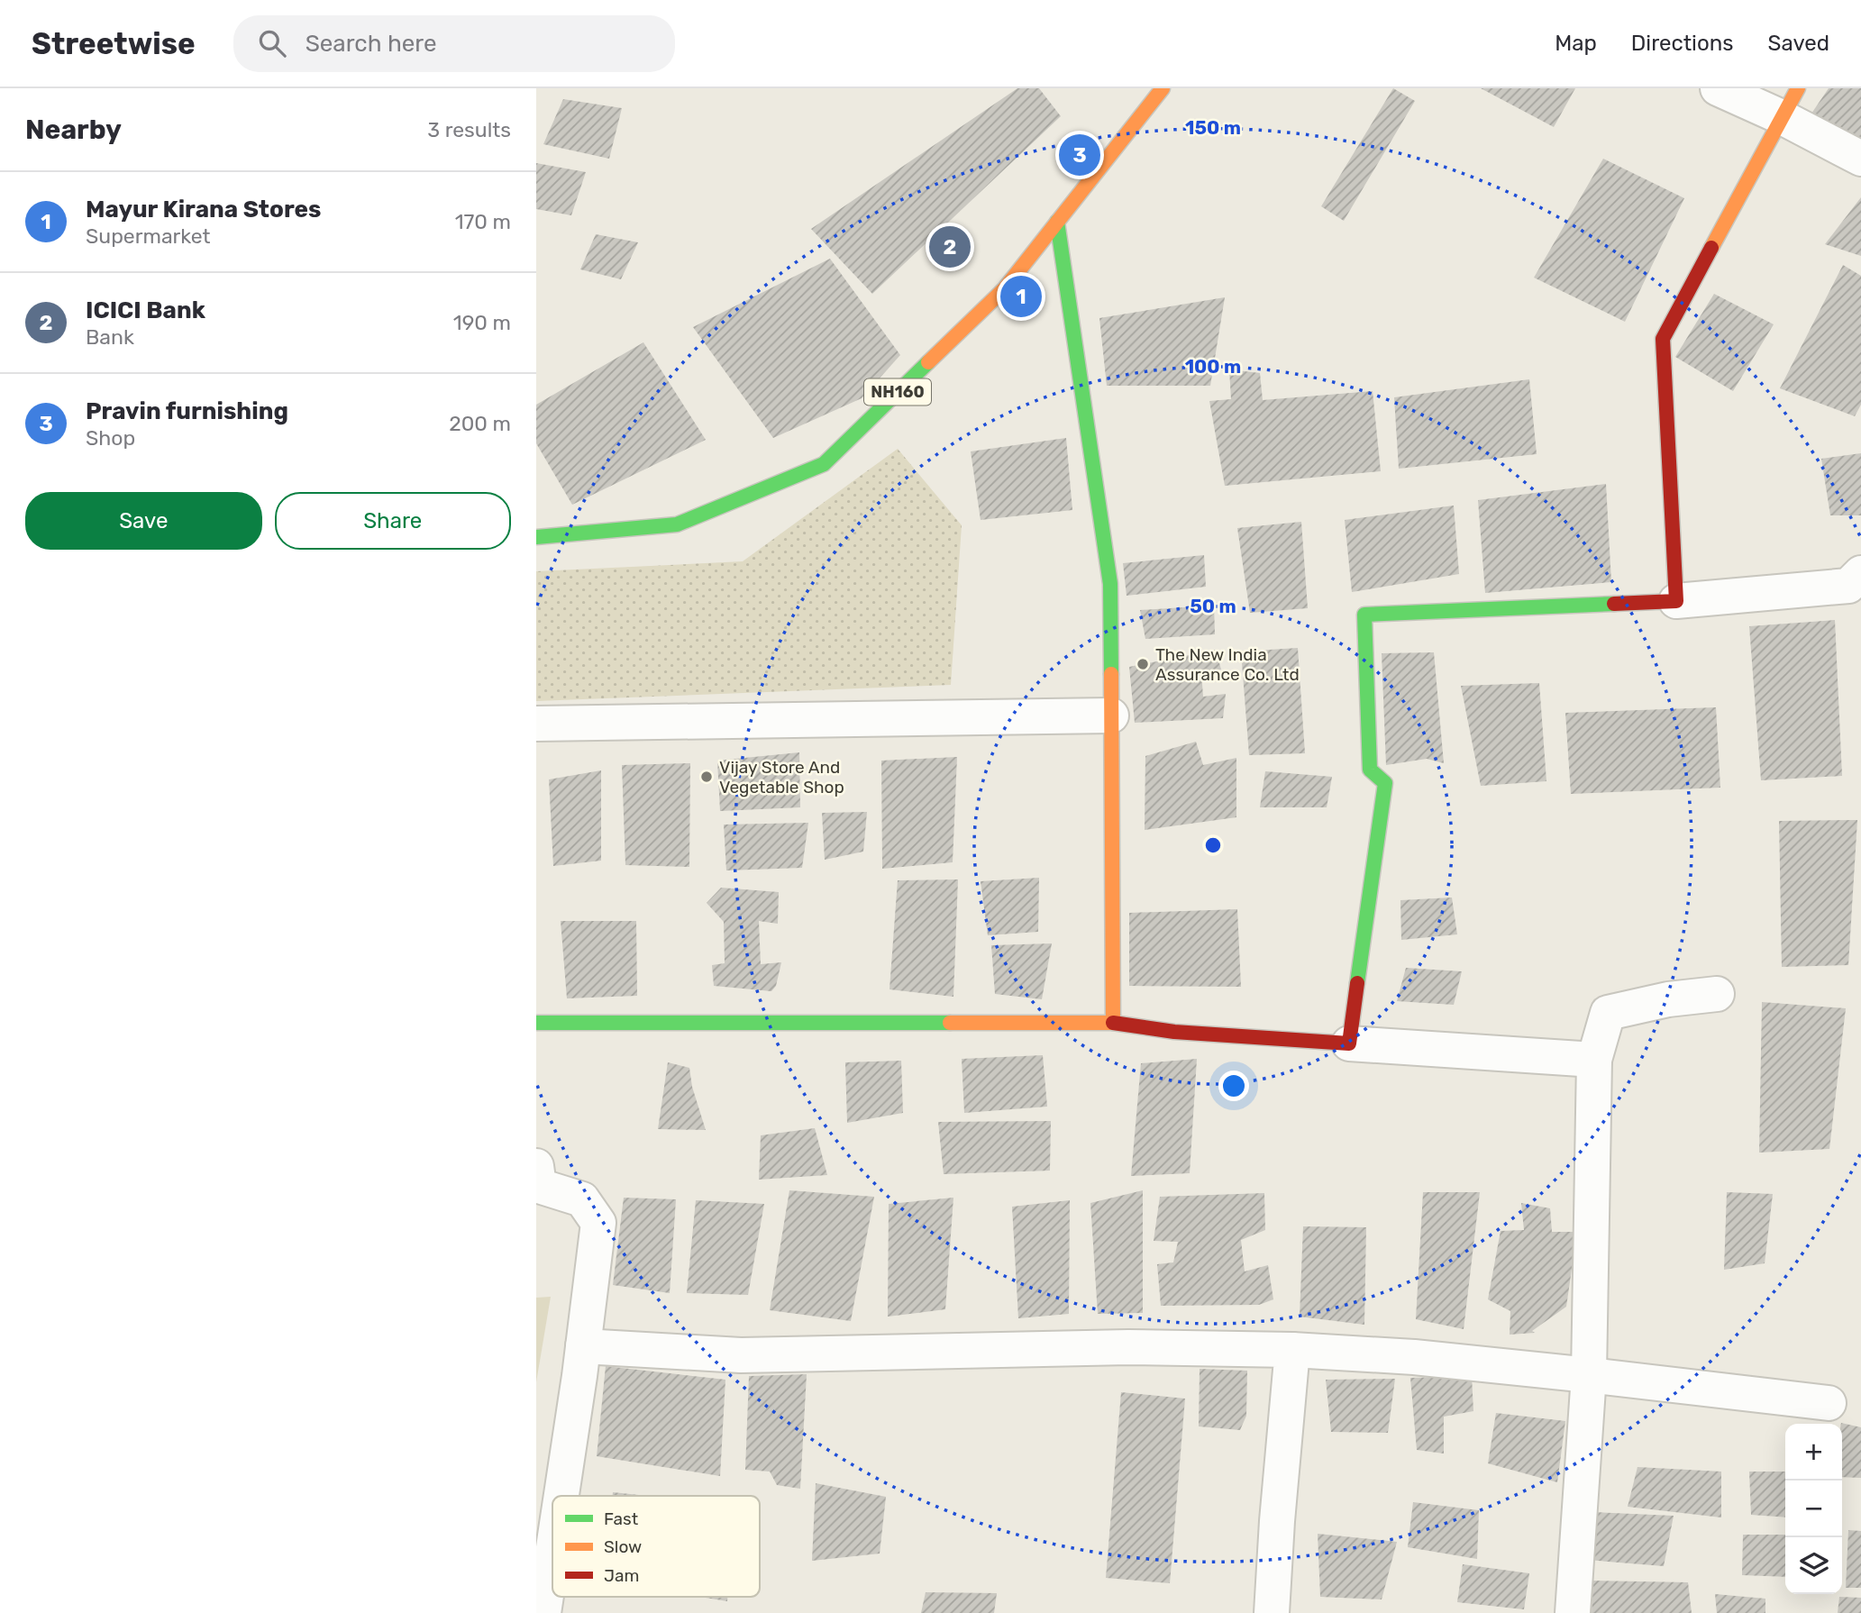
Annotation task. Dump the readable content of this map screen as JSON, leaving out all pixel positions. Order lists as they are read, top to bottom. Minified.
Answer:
{"streets":{"main road":["NH160"]},"places":["The New India Assurance Co. Ltd","Vijay Store And Vegetable Shop"],"legend":["Fast","Slow","Jam"],"page":{"header":"Streetwise","search":"Search here","nav":["Map","Directions","Saved"],"heading":["Nearby","3 results"],"pins":["3","2","1"],"list":[{"mark":"1","name":"Mayur Kirana Stores","note":"Supermarket","value":"170 m"},{"mark":"2","name":"ICICI Bank","note":"Bank","value":"190 m"},{"mark":"3","name":"Pravin furnishing","note":"Shop","value":"200 m"}],"buttons":["Save","Share"],"map_buttons":["+","−"]},"rings":["150 m","100 m","50 m"]}
